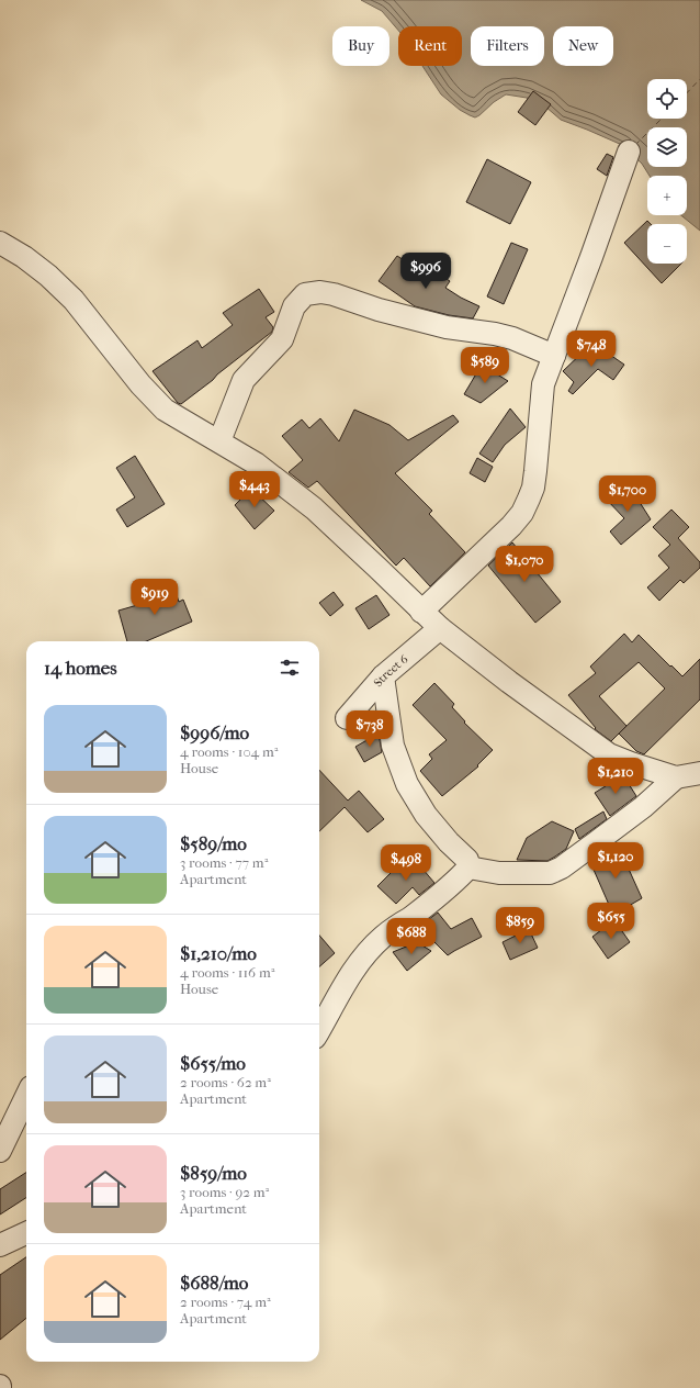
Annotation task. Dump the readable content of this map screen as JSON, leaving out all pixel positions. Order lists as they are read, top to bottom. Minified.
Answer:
{"streets":{"street":["Street 6"]},"page":{"chip":["Buy","Rent","Filters","New"],"map_buttons":["+","−"],"price":["$996","$748","$589","$443","$1,700","$1,070","$919","$738","$1,210","$1,120","$498","$655","$859","$688"],"heading":"14 homes","list":[{"name":"$996/mo","note":"4 rooms · 104 m² · House"},{"name":"$589/mo","note":"3 rooms · 77 m² · Apartment"},{"name":"$1,210/mo","note":"4 rooms · 116 m² · House"},{"name":"$655/mo","note":"2 rooms · 62 m² · Apartment"},{"name":"$859/mo","note":"3 rooms · 92 m² · Apartment"},{"name":"$688/mo","note":"2 rooms · 74 m² · Apartment"}]}}
